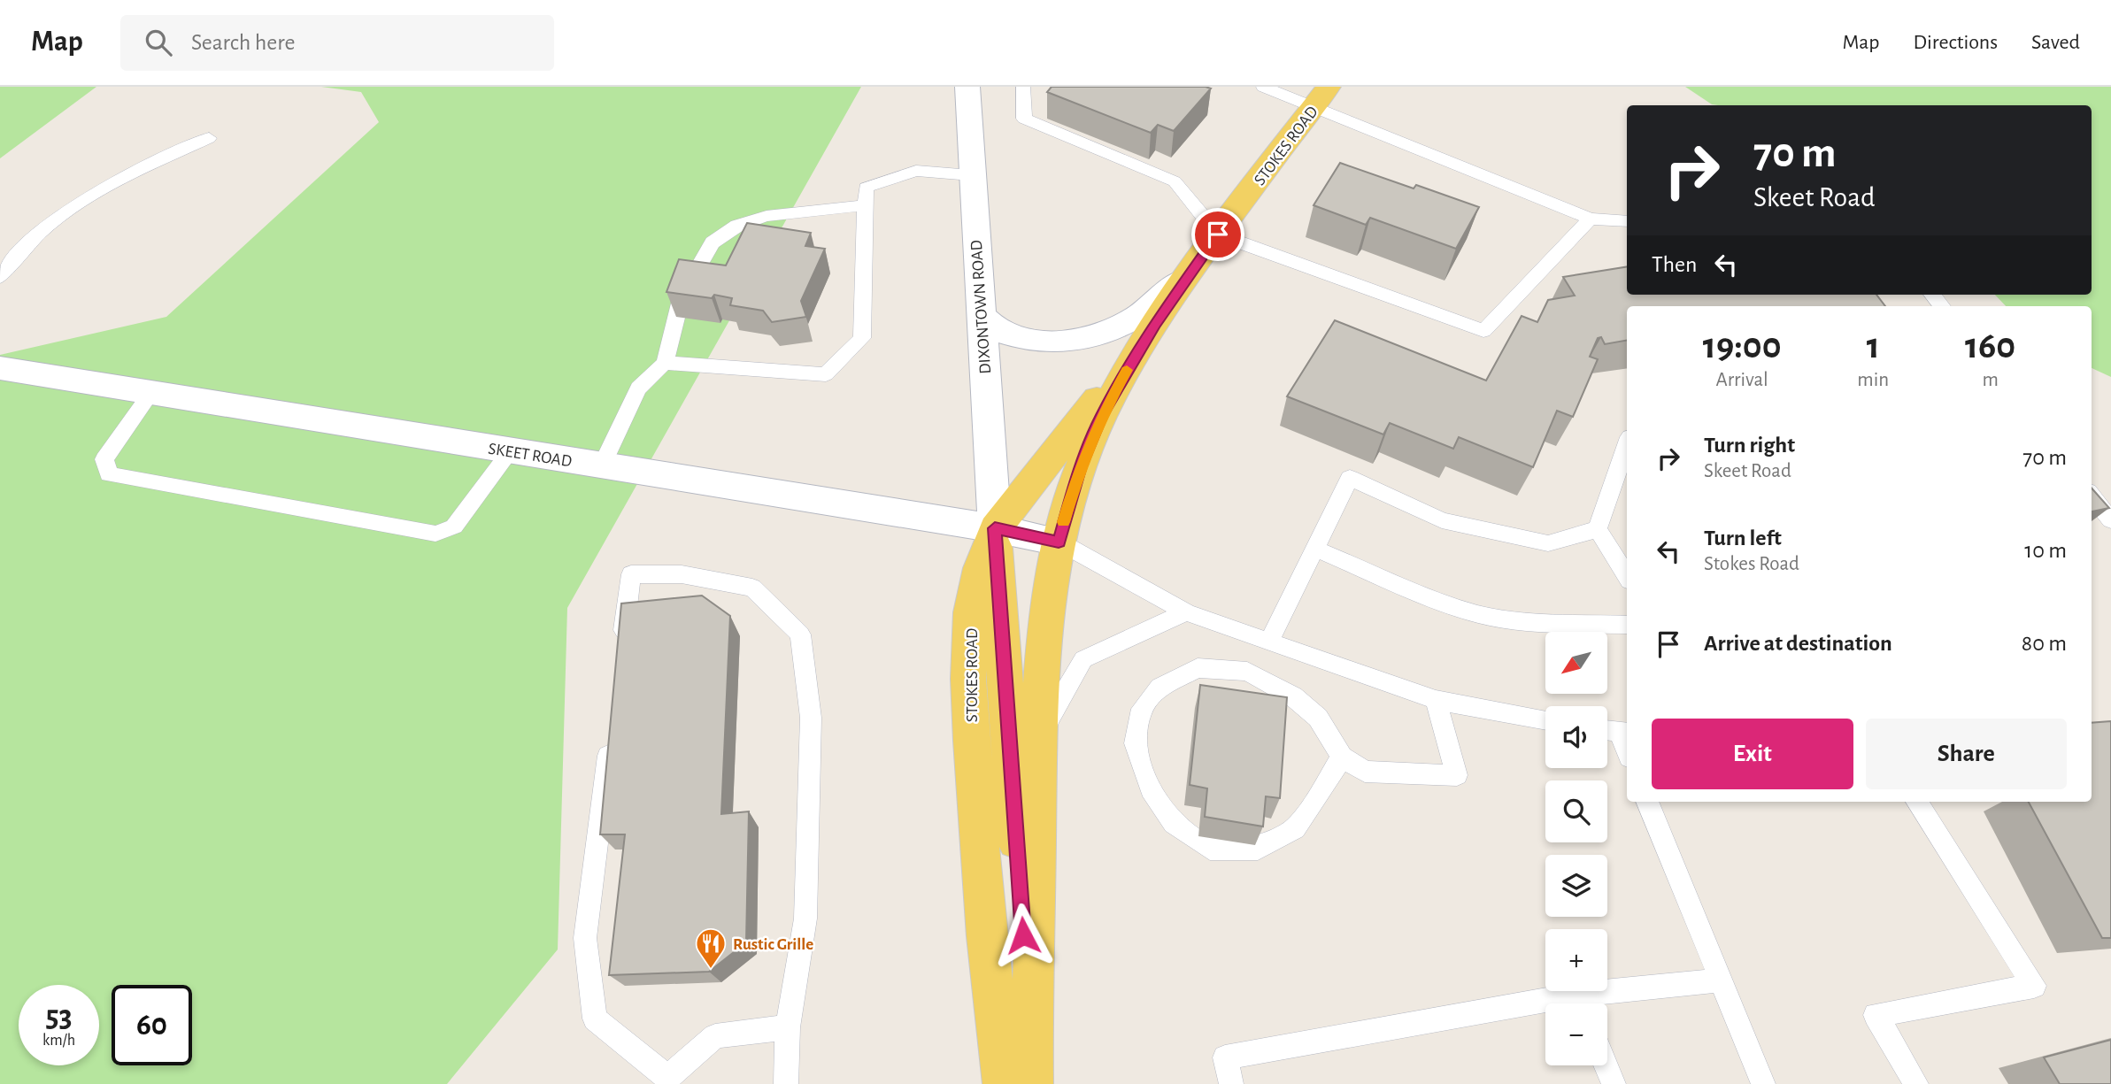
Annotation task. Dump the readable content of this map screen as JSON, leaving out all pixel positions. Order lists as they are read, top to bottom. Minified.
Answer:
{"streets":{"main road":["STOKES ROAD"],"street":["DIXONTOWN ROAD","SKEET ROAD"]},"crossings":[["STOKES ROAD","DIXONTOWN ROAD"],["STOKES ROAD","SKEET ROAD"],["DIXONTOWN ROAD","SKEET ROAD"]],"places":{"restaurant":["Rustic Grille"]},"north":"bottom left","page":{"header":"Map","search":"Search here","nav":["Map","Directions","Saved"],"turn":["70 m","Skeet Road"],"then":"Then","eta":["19:00","Arrival","1","min","160","m"],"list":[{"name":"Turn right","note":"Skeet Road","value":"70 m"},{"name":"Turn left","note":"Stokes Road","value":"10 m"},{"name":"Arrive at destination","value":"80 m"}],"map_buttons":["+","−"],"buttons":["Exit","Share"],"speed":"53 km/h","limit":"60"}}
